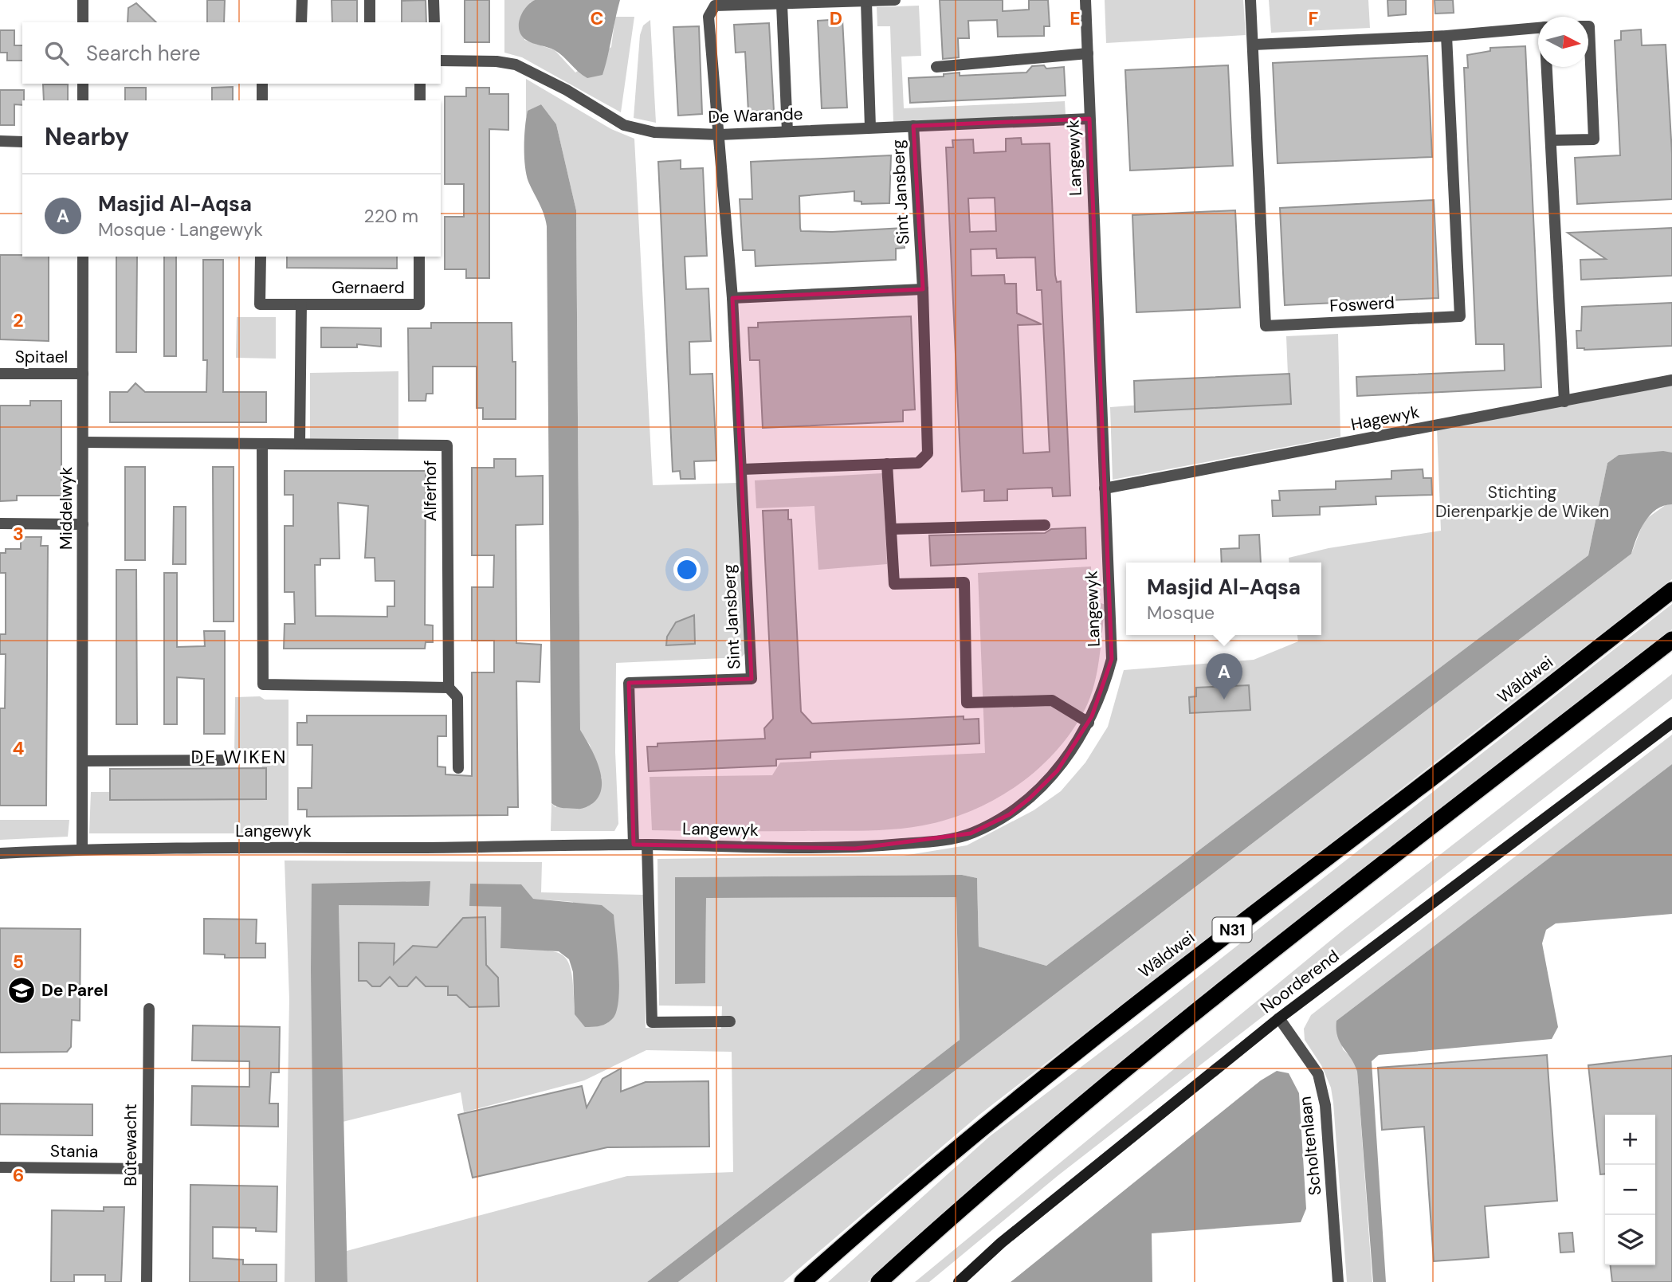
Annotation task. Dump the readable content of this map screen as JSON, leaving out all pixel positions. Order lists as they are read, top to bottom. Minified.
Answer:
{"streets":{"highway":["Wâldwei","N31"],"street":["De Warande","Langewyk","Sint Jansberg","Gernaerd","Foswerd","Spitael","Hagewyk","Alferhof","Middelwyk","Noorderend","Bûtewacht","Scholtenlaan","Stania"]},"crossings":[["De Warande","Langewyk"],["De Warande","Sint Jansberg"],["Langewyk","Sint Jansberg"],["Langewyk","Hagewyk"],["Langewyk","Middelwyk"],["Spitael","Middelwyk"],["Alferhof","Middelwyk"],["Noorderend","Scholtenlaan"],["Bûtewacht","Stania"]],"districts":["DE WIKEN"],"parks":["Stichting Dierenparkje de Wiken"],"places":{"school or university":["De Parel"]},"north":"right","page":{"search":"Search here","heading":"Nearby","list":[{"mark":"A","name":"Masjid Al-Aqsa","note":"Mosque · Langewyk","value":"220 m"}],"popup":["Masjid Al-Aqsa","Mosque"],"pins":"A","map_buttons":["+","−"]},"grid":{"columns":["C","D","E","F"],"rows":["2","3","4","5","6"]}}
